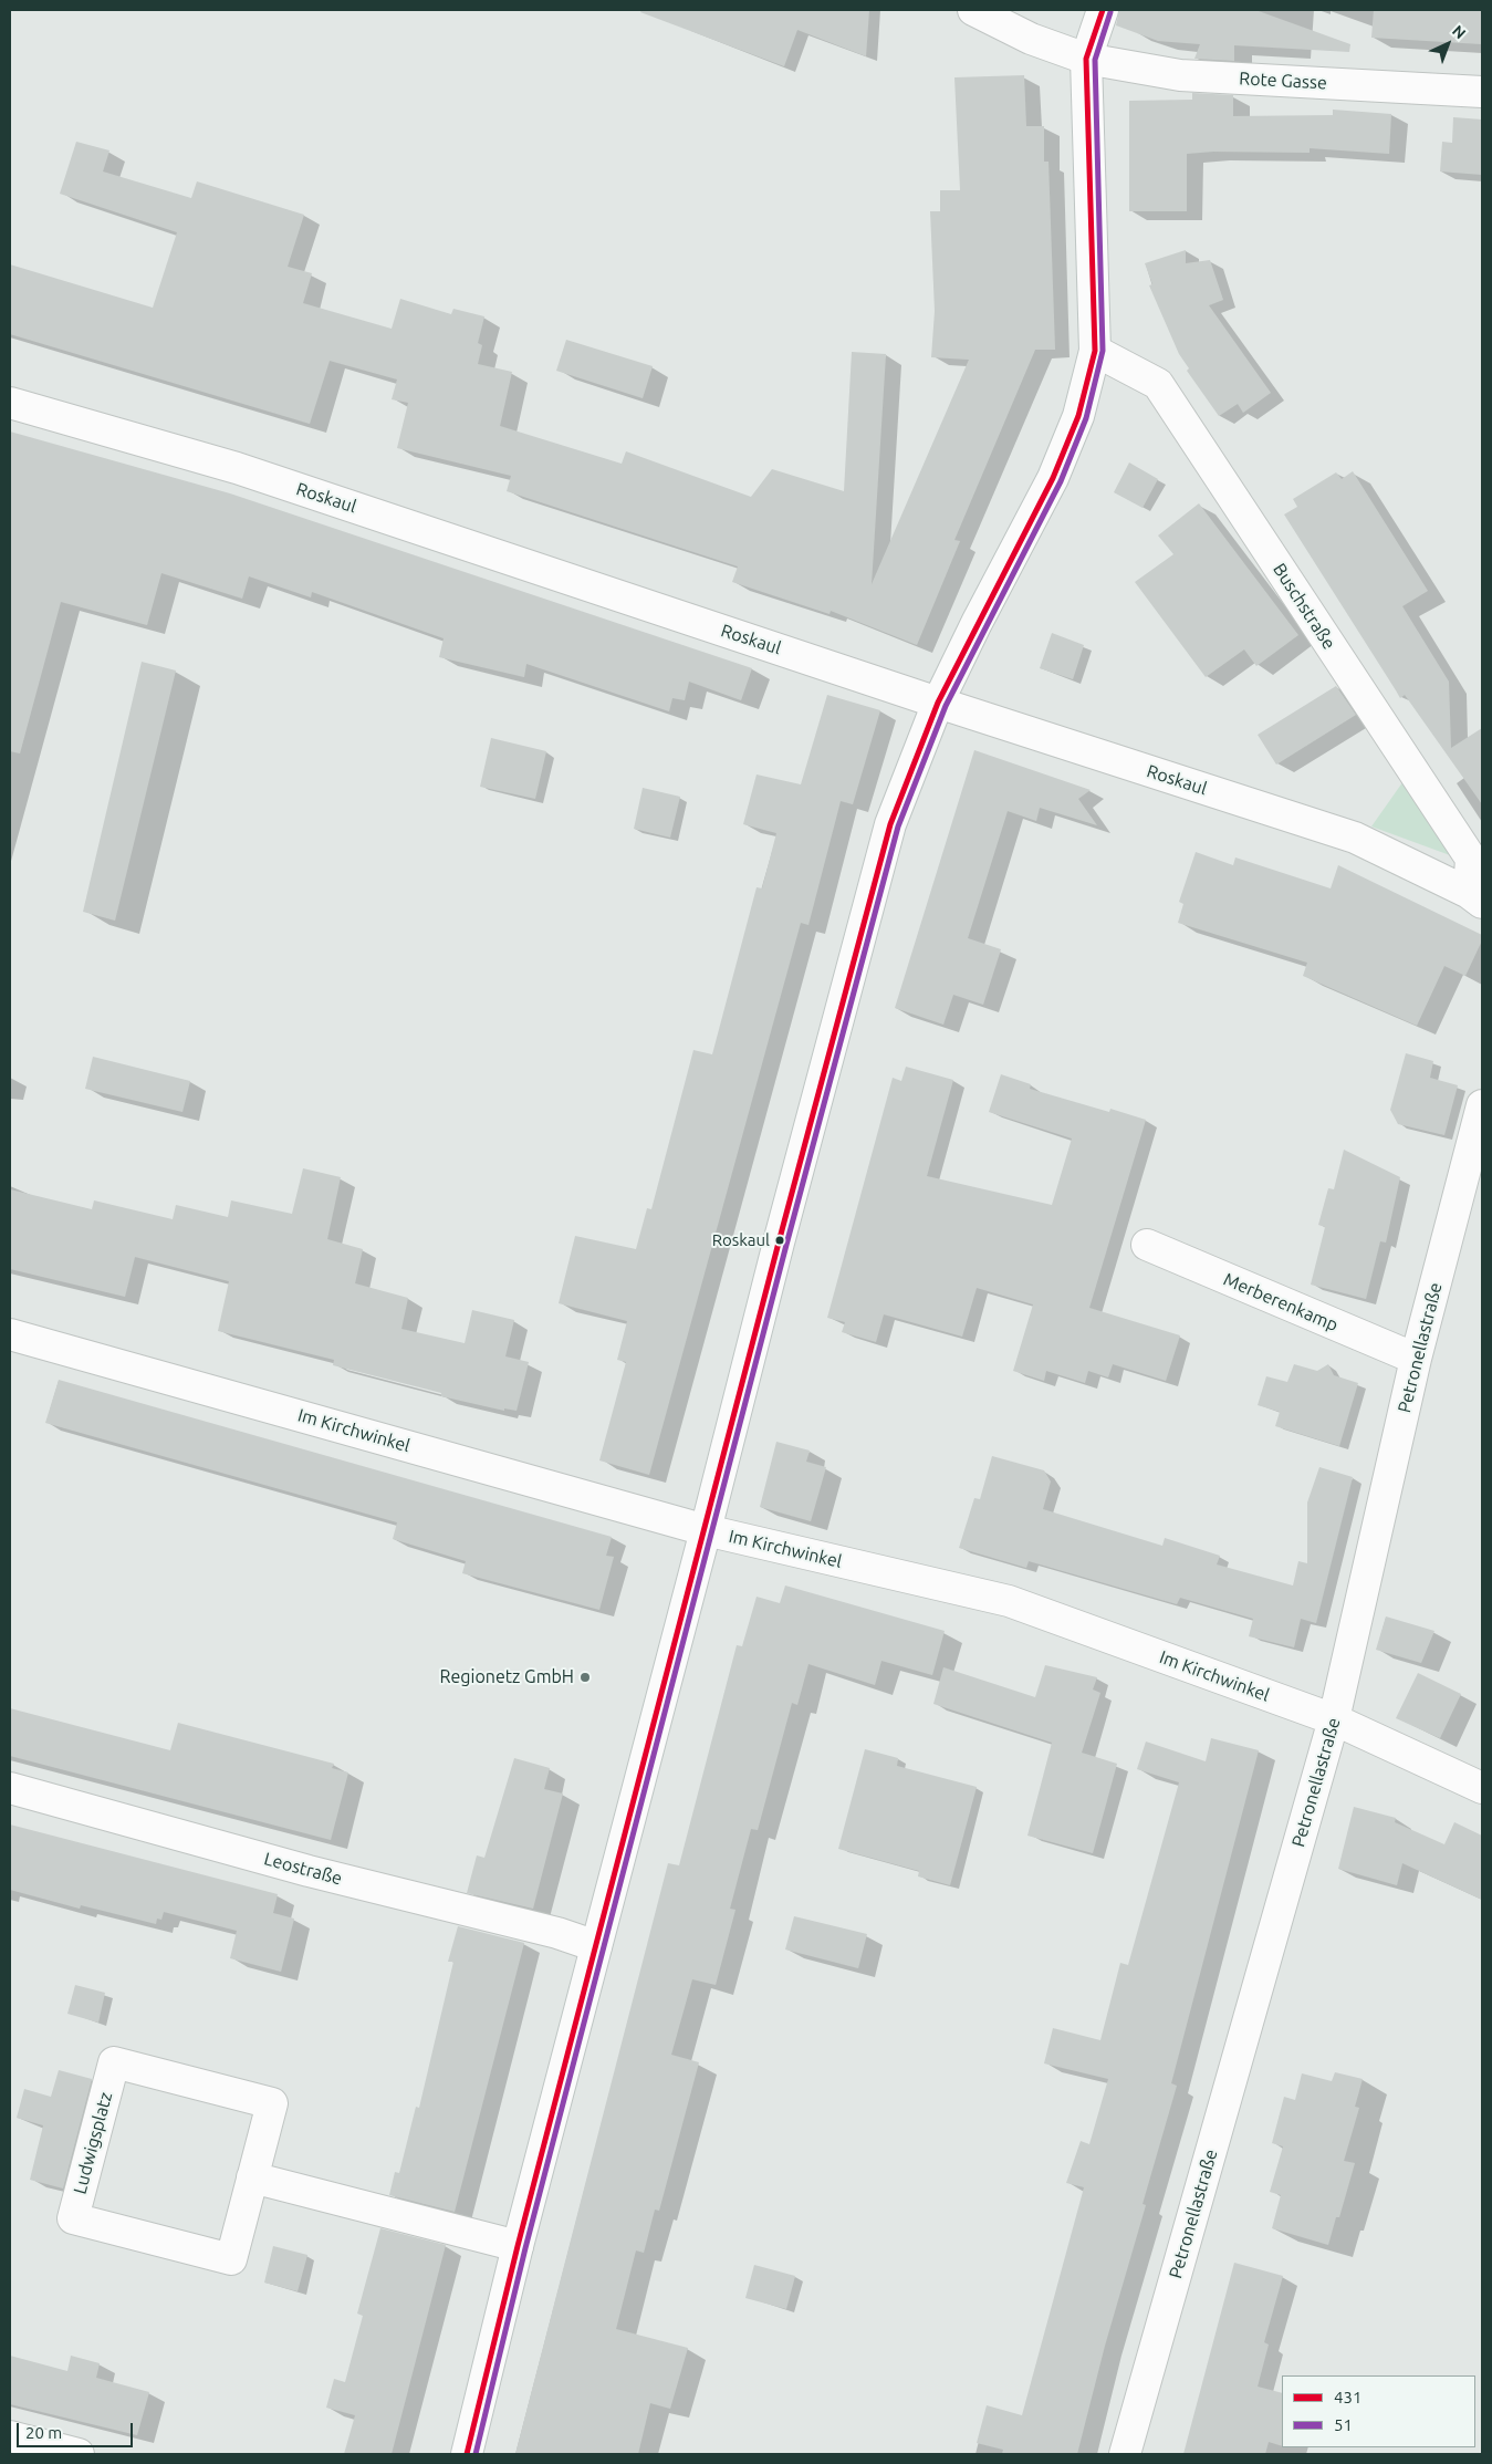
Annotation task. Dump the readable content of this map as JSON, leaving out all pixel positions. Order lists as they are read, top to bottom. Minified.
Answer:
{"streets":{"street":["Rote Gasse","Roskaul","Buschstraße","Merberenkamp","Petronellastraße","Im Kirchwinkel","Leostraße","Ludwigsplatz"]},"crossings":[["Roskaul","Buschstraße"],["Merberenkamp","Petronellastraße"],["Petronellastraße","Im Kirchwinkel"]],"places":["Roskaul","Regionetz GmbH"],"lines":["transit line 431","transit line 51"],"legend":["431","51"],"scale_bar":"20 m","north":"top right"}
